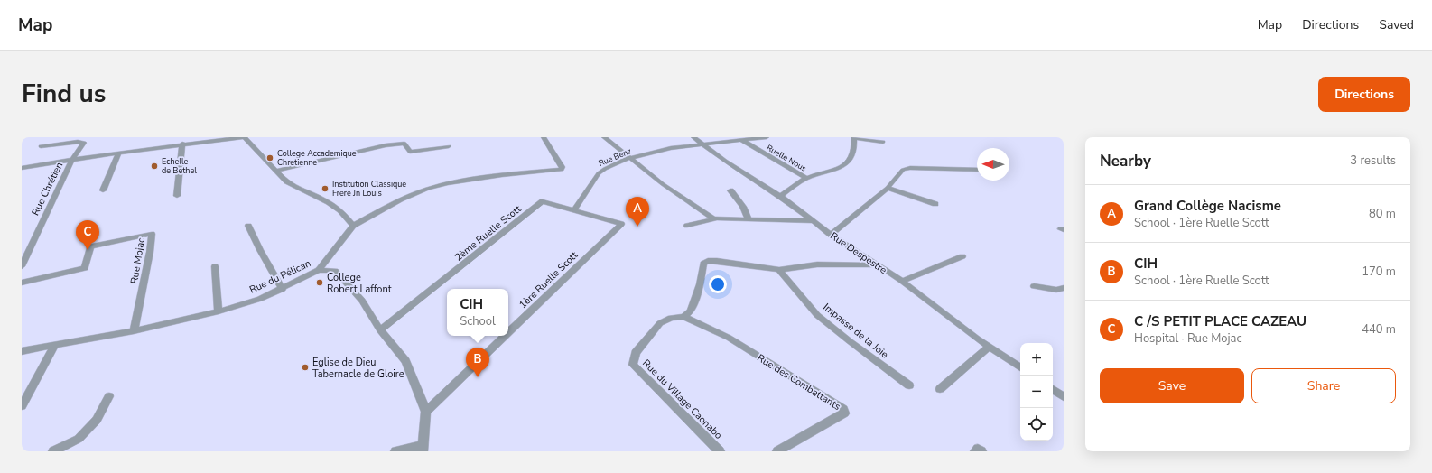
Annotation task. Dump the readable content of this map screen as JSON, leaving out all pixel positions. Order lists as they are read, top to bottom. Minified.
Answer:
{"streets":{"street":["Rue Benz","Ruelle Nous","Rue Chrétien","2ème Ruelle Scott","Rue Despestre","Rue Mojac","Rue du Pélican","1ère Ruelle Scott","Impasse de la Joie","Rue des Combattants","Rue du Village Caonabo"]},"crossings":[["Rue Benz","Ruelle Nous"],["Rue Benz","2ème Ruelle Scott"],["Rue Benz","Rue Despestre"],["2ème Ruelle Scott","1ère Ruelle Scott"],["Rue Mojac","Rue du Pélican"],["Rue des Combattants","Rue du Village Caonabo"]],"places":["College Accademique Chretienne","Echelle de Bethel","Institution Classique Frere Jn Louis","College Robert Laffont","Eglise de Dieu Tabernacle de Gloire"],"north":"left","page":{"header":"Map","nav":["Map","Directions","Saved"],"title":"Find us","buttons":["Directions",["Save","Share"]],"heading":["Nearby","3 results"],"list":[{"mark":"A","name":"Grand Collège Nacisme","note":"School · 1ère Ruelle Scott","value":"80 m"},{"mark":"B","name":"CIH","note":"School · 1ère Ruelle Scott","value":"170 m"},{"mark":"C","name":"C /S PETIT PLACE CAZEAU","note":"Hospital · Rue Mojac","value":"440 m"}],"pins":["A","C","B"],"popup":["CIH","School"],"map_buttons":["+","−"]}}
